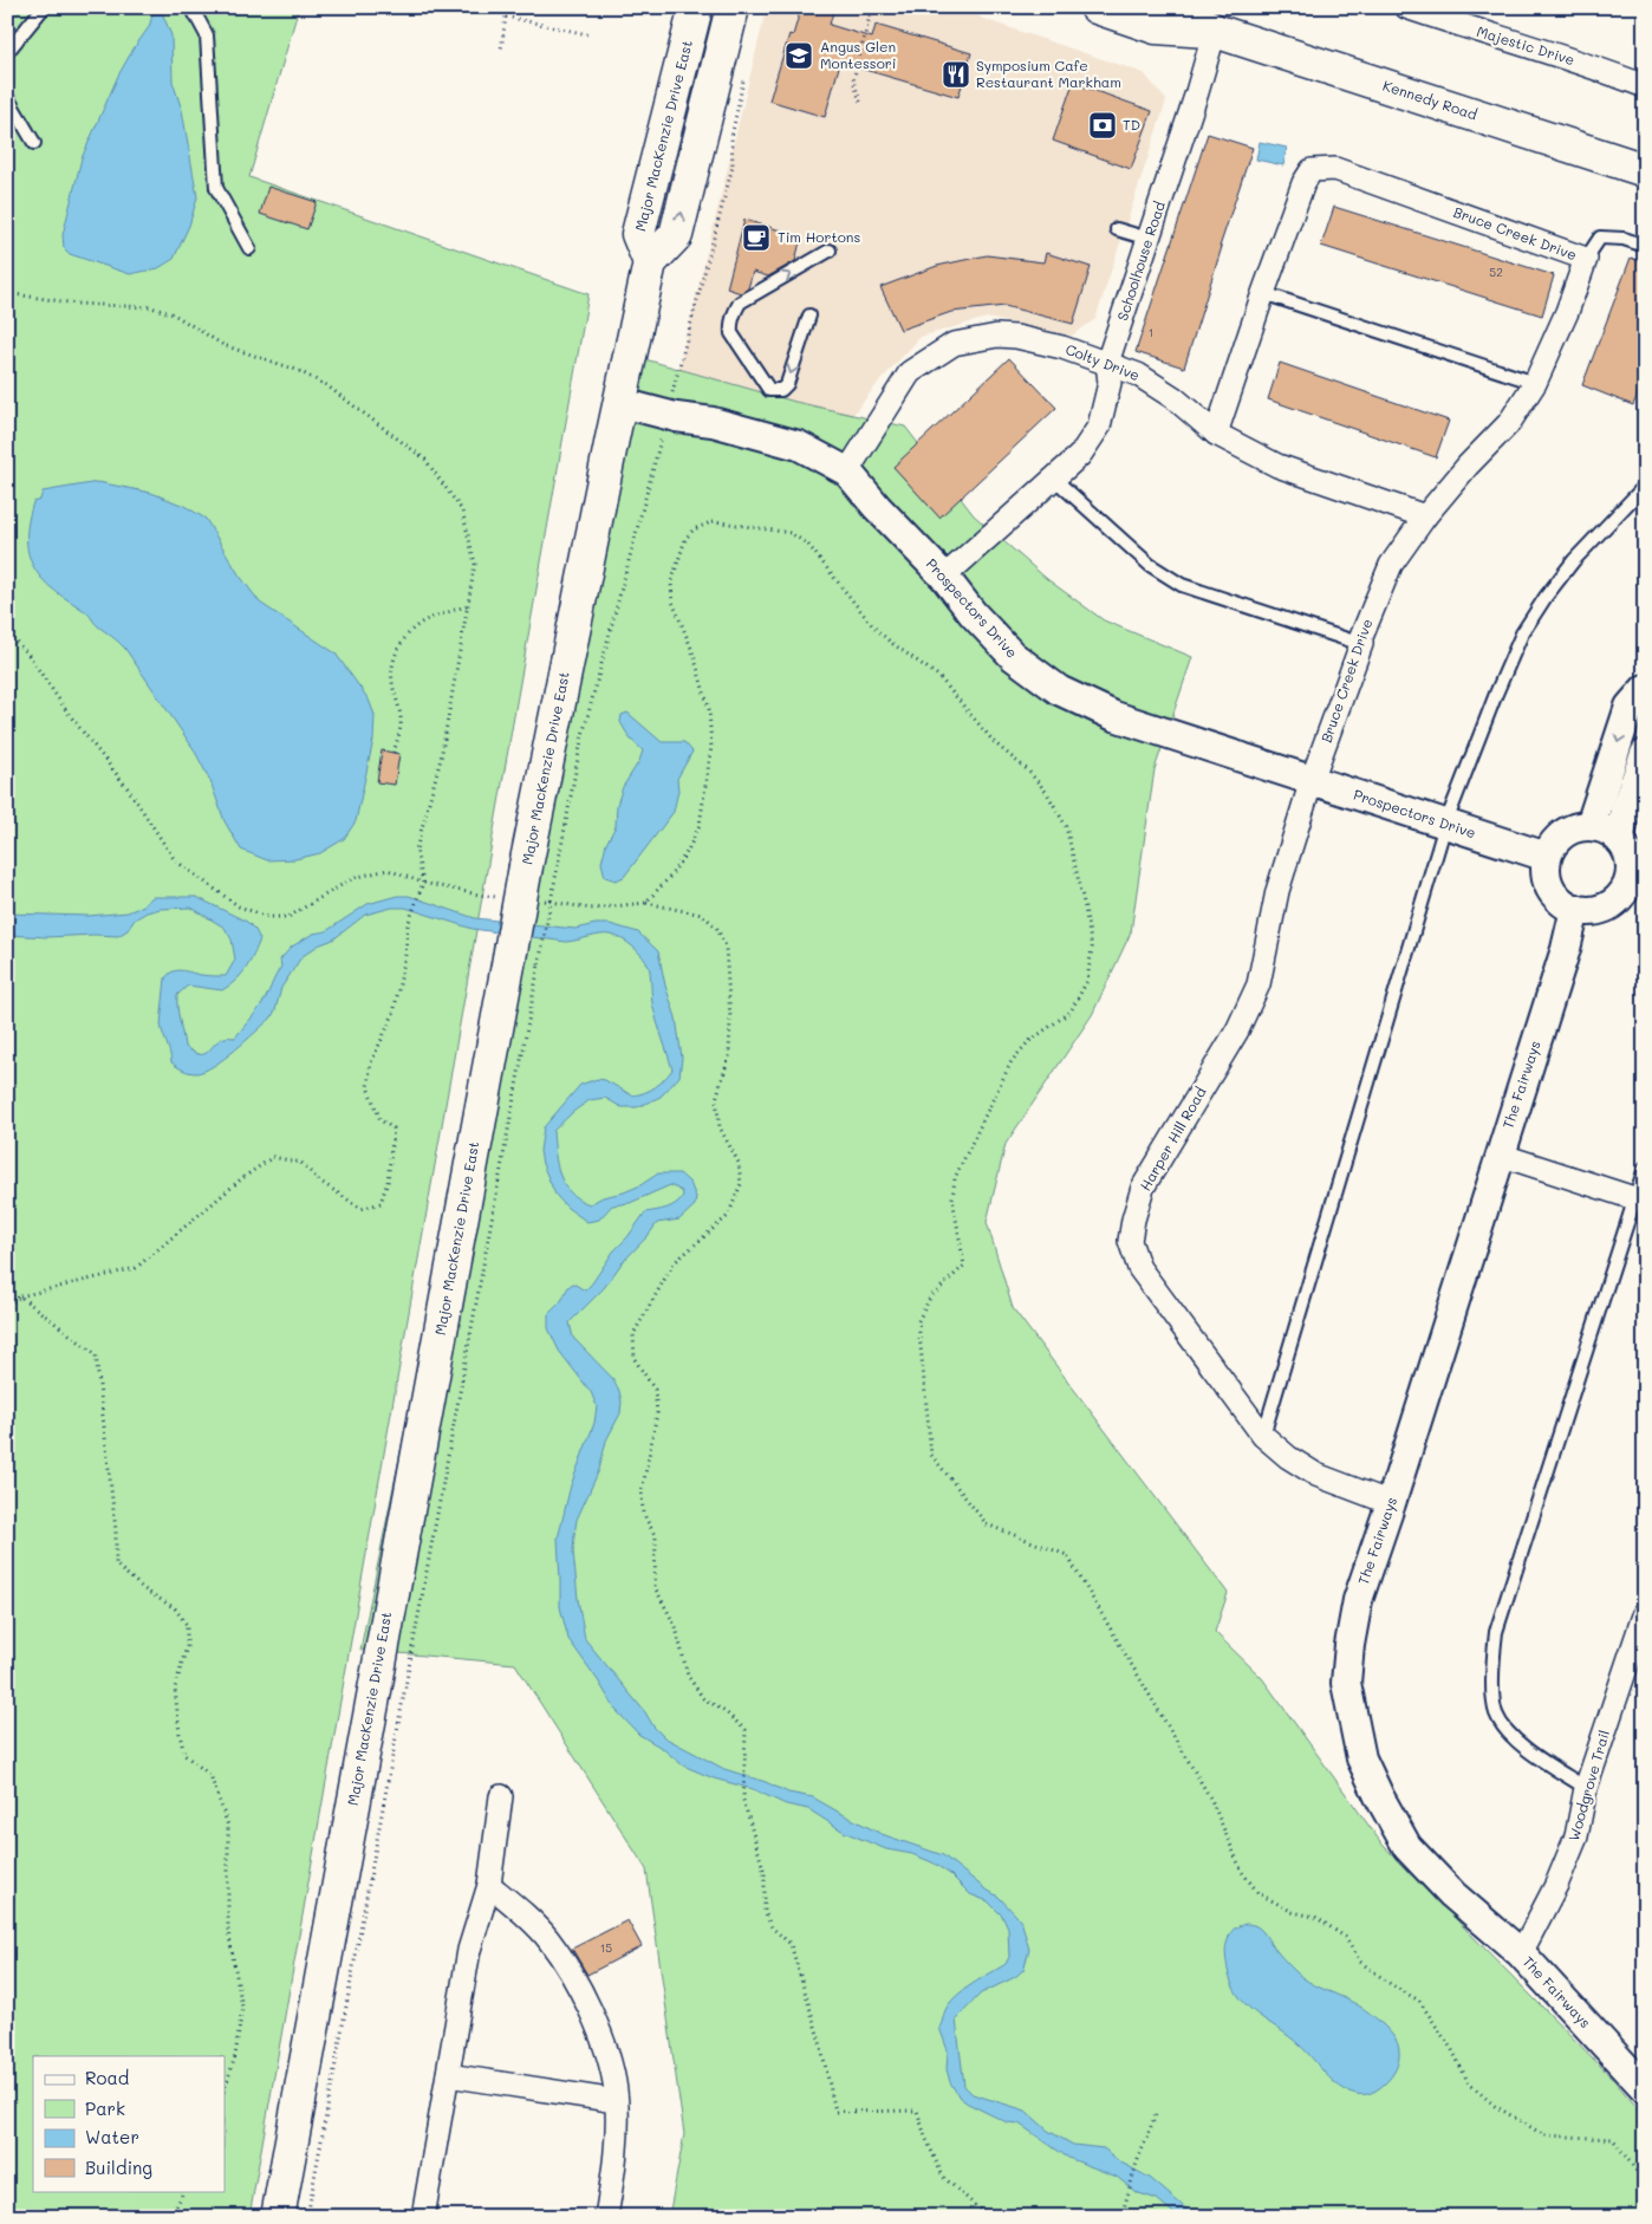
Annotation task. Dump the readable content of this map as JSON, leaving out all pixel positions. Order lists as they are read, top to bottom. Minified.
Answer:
{"streets":{"main road":["Kennedy Road","Major MacKenzie Drive East"],"street":["Majestic Drive","Bruce Creek Drive","Schoolhouse Road","Colty Drive","Prospectors Drive","The Fairways","Harper Hill Road","Woodgrove Trail"]},"crossings":[["Kennedy Road","Schoolhouse Road"],["Major MacKenzie Drive East","Prospectors Drive"],["Bruce Creek Drive","Colty Drive"],["Bruce Creek Drive","Prospectors Drive"],["Bruce Creek Drive","Harper Hill Road"],["Schoolhouse Road","Colty Drive"],["Schoolhouse Road","Prospectors Drive"],["Colty Drive","Prospectors Drive"],["Prospectors Drive","The Fairways"],["Prospectors Drive","Harper Hill Road"],["The Fairways","Harper Hill Road"],["The Fairways","Woodgrove Trail"]],"places":{"school or university":["Angus Glen Montessori"],"restaurant":["Symposium Cafe Restaurant Markham"],"bank":["TD"],"cafe":["Tim Hortons"]},"house_numbers":["52","1","15"],"legend":["Road","Park","Water","Building"]}
